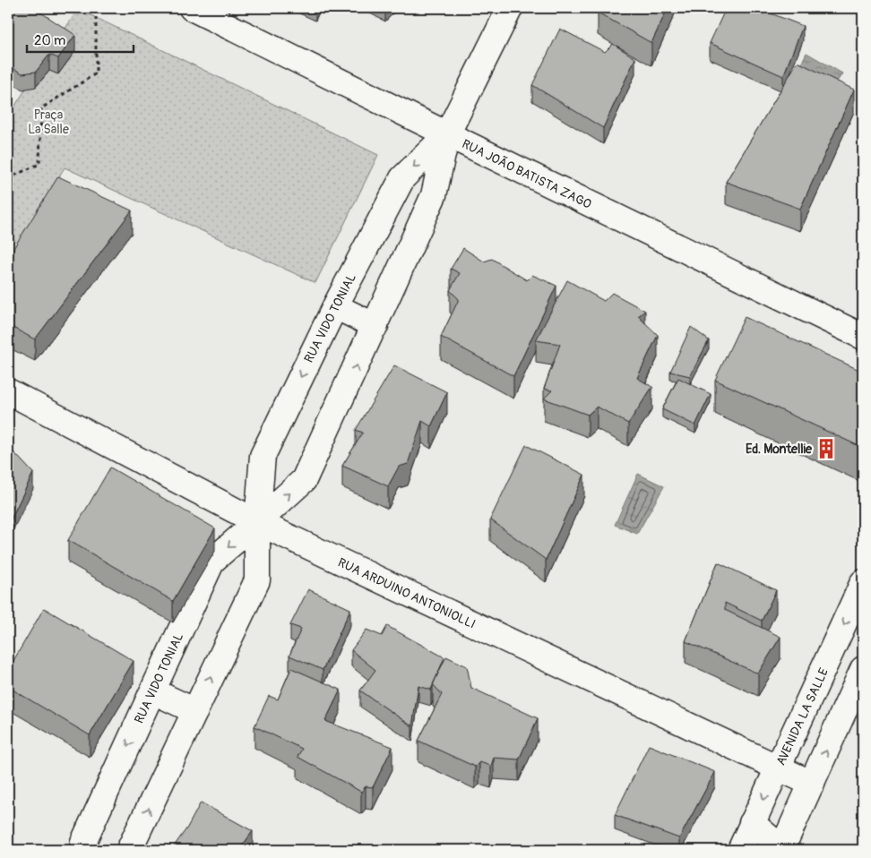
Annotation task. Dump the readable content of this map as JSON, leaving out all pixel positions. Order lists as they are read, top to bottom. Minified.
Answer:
{"streets":{"street":["RUA JOÃO BATISTA ZAGO","RUA VIDO TONIAL","RUA ARDUINO ANTONIOLLI","AVENIDA LA SALLE"]},"crossings":[["RUA JOÃO BATISTA ZAGO","RUA VIDO TONIAL"],["RUA VIDO TONIAL","RUA ARDUINO ANTONIOLLI"],["RUA ARDUINO ANTONIOLLI","AVENIDA LA SALLE"]],"parks":["Praça La Salle"],"places":{"building":["Ed. Montellie"]},"scale_bar":"20 m"}
